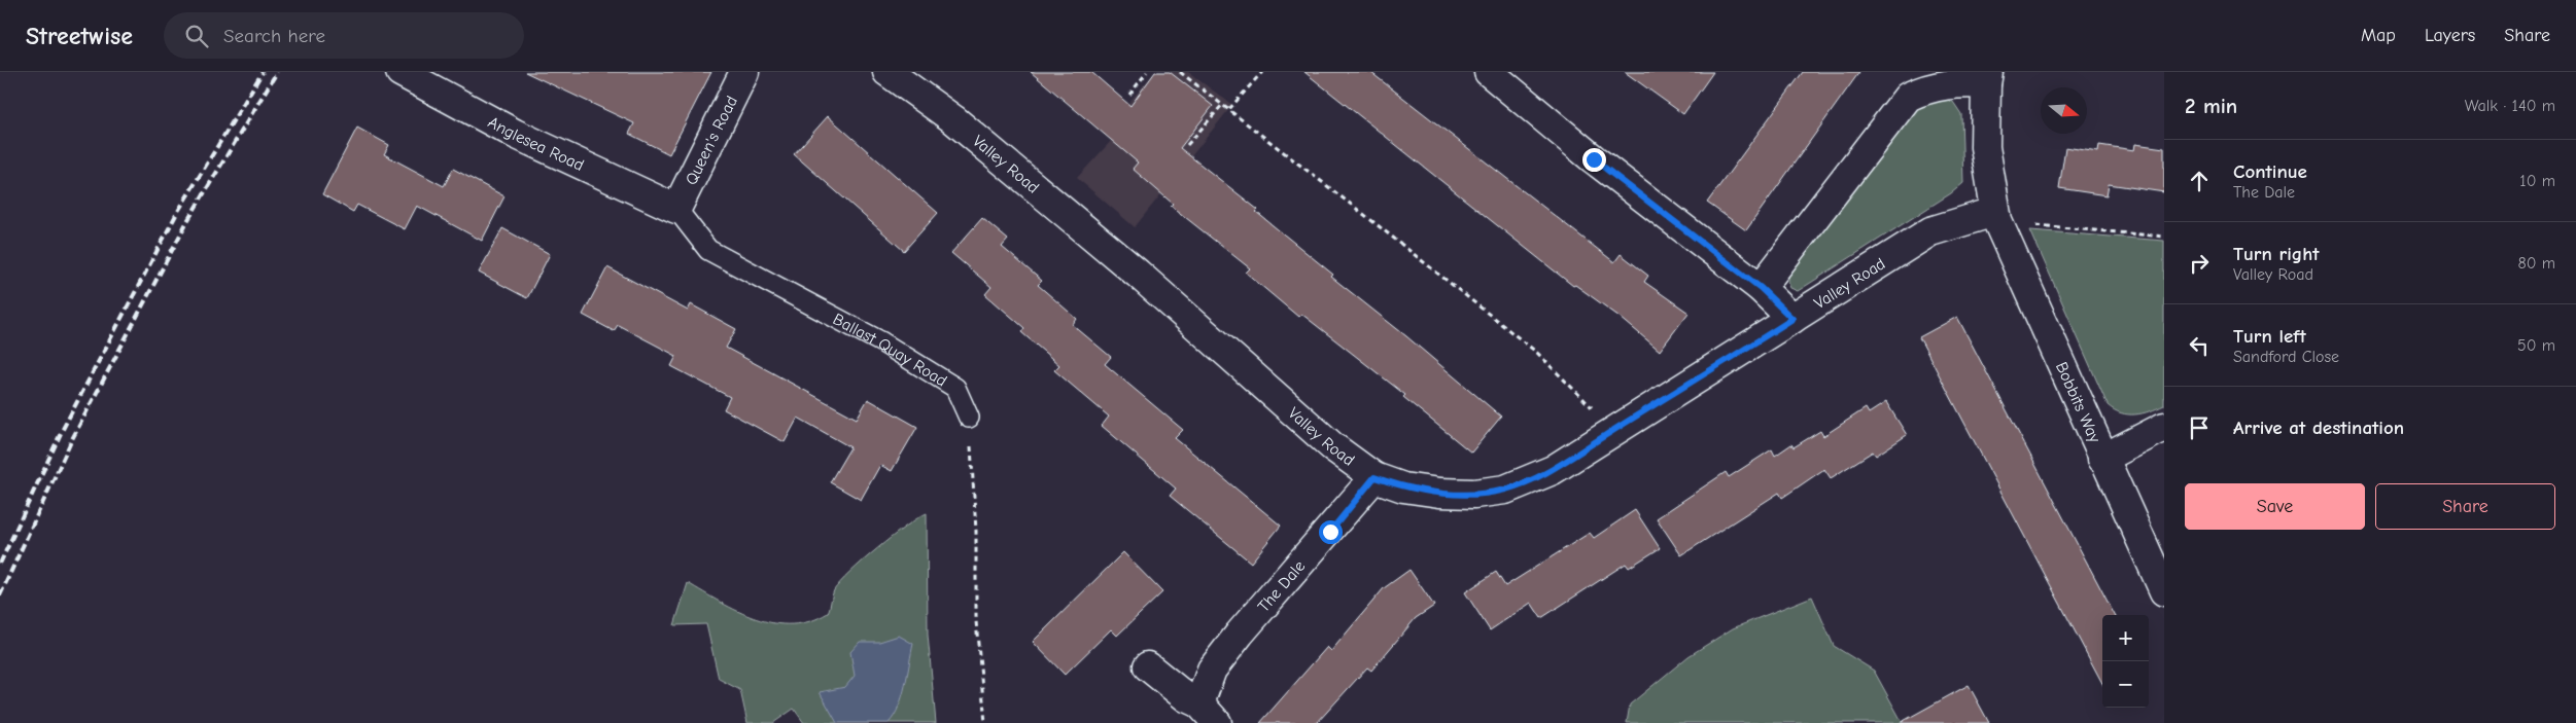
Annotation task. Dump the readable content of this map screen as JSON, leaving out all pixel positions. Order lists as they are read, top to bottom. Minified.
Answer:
{"streets":{"street":["Queen's Road","Anglesea Road","Valley Road","Bobbits Way","The Dale"],"lane":["Ballast Quay Road"]},"crossings":[["Queen's Road","Anglesea Road"],["Queen's Road","Ballast Quay Road"],["Anglesea Road","Ballast Quay Road"],["Valley Road","Bobbits Way"],["Valley Road","The Dale"]],"north":"right","page":{"header":"Streetwise","search":"Search here","nav":["Map","Layers","Share"],"heading":["2 min","Walk · 140 m"],"list":[["Continue","The Dale","10 m"],["Turn right","Valley Road","80 m"],["Turn left","Sandford Close","50 m"],"Arrive at destination"],"buttons":["Save","Share"],"map_buttons":["+","−"]}}
